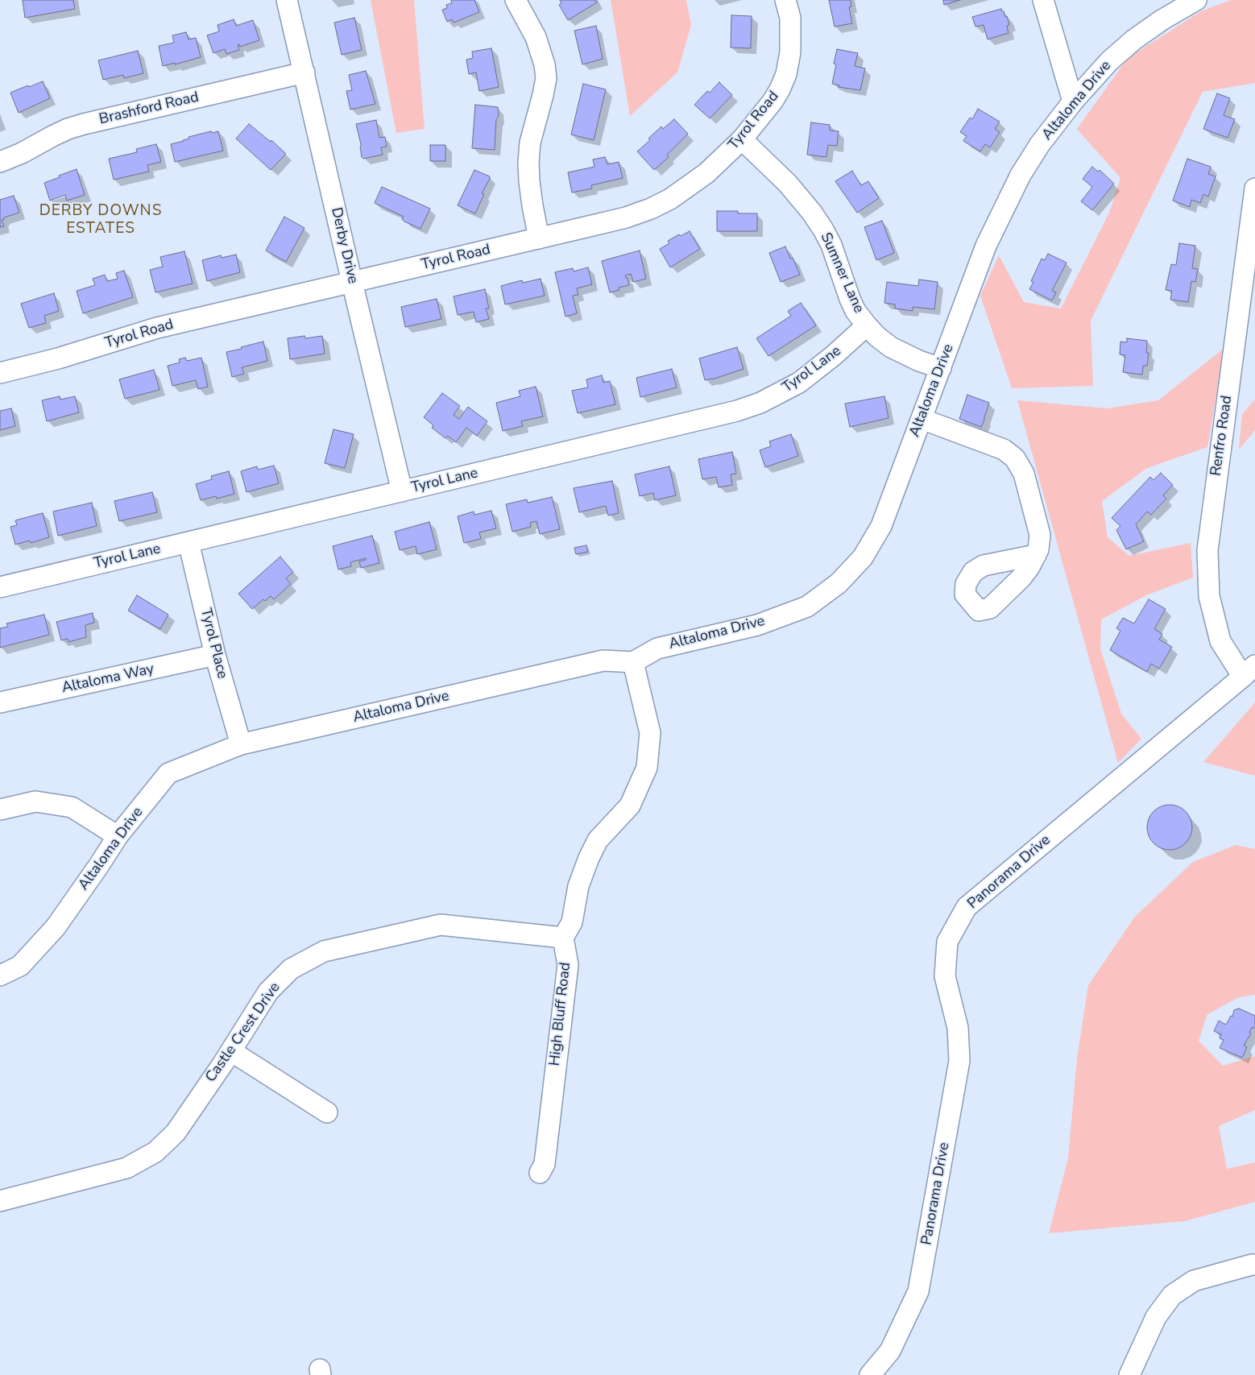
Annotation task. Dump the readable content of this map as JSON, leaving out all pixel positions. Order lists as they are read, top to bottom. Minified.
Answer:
{"streets":{"street":["Altaloma Drive","Brashford Road","Tyrol Road","Derby Drive","Sumner Lane","Tyrol Lane","Renfro Road","Tyrol Place","Altaloma Way","Panorama Drive","High Bluff Road","Castle Crest Drive"]},"crossings":[["Altaloma Drive","Sumner Lane"],["Altaloma Drive","Tyrol Place"],["Brashford Road","Derby Drive"],["Tyrol Road","Derby Drive"],["Tyrol Road","Sumner Lane"],["Derby Drive","Tyrol Lane"],["Sumner Lane","Tyrol Lane"],["Tyrol Lane","Tyrol Place"],["Renfro Road","Panorama Drive"],["Tyrol Place","Altaloma Way"],["High Bluff Road","Castle Crest Drive"]],"districts":["DERBY DOWNS ESTATES"]}
